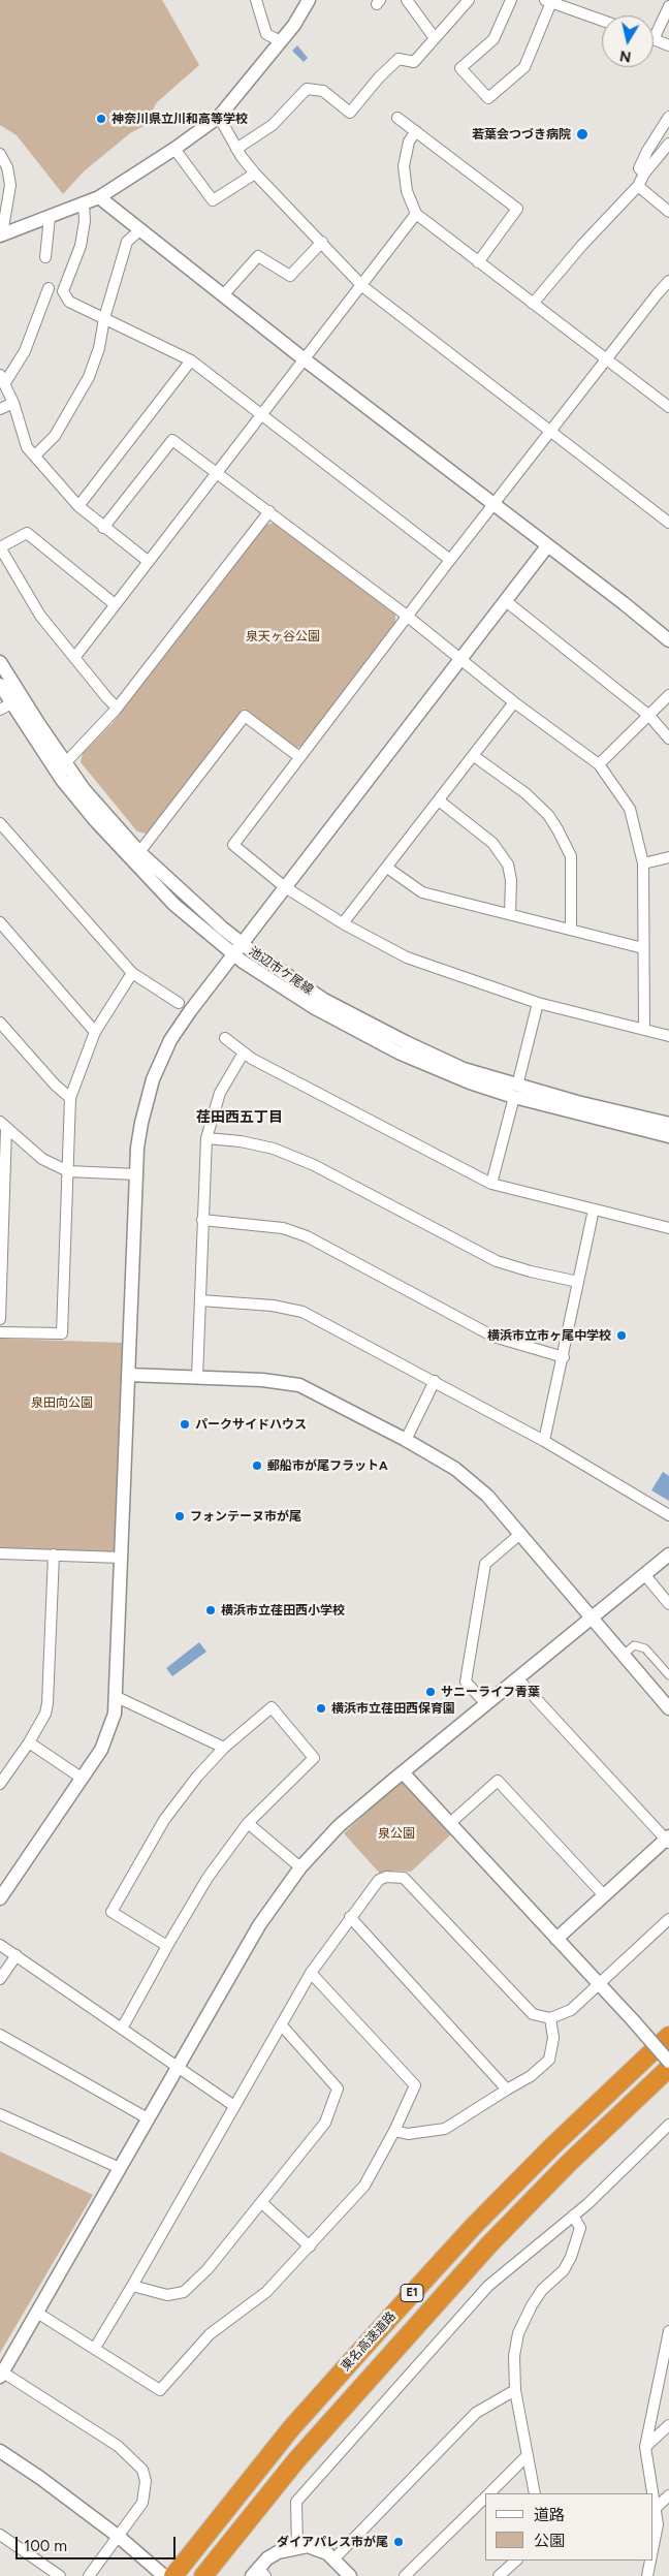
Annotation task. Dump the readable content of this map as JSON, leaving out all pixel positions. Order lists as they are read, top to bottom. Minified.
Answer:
{"streets":{"highway":["E1","東名高速道路"],"street":["池辺市ケ尾線"]},"districts":["荏田西五丁目"],"parks":["泉天ヶ谷公園","泉田向公園","泉公園"],"places":["神奈川県立川和高等学校","若葉会つづき病院","横浜市立市ヶ尾中学校","パークサイドハウス","郵船市が尾フラットA","フォンテーヌ市が尾","横浜市立荏田西小学校","サニーライフ青葉","横浜市立荏田西保育園","ダイアパレス市が尾"],"legend":["道路","公園"],"scale_bar":"100 m","north":"bottom"}
